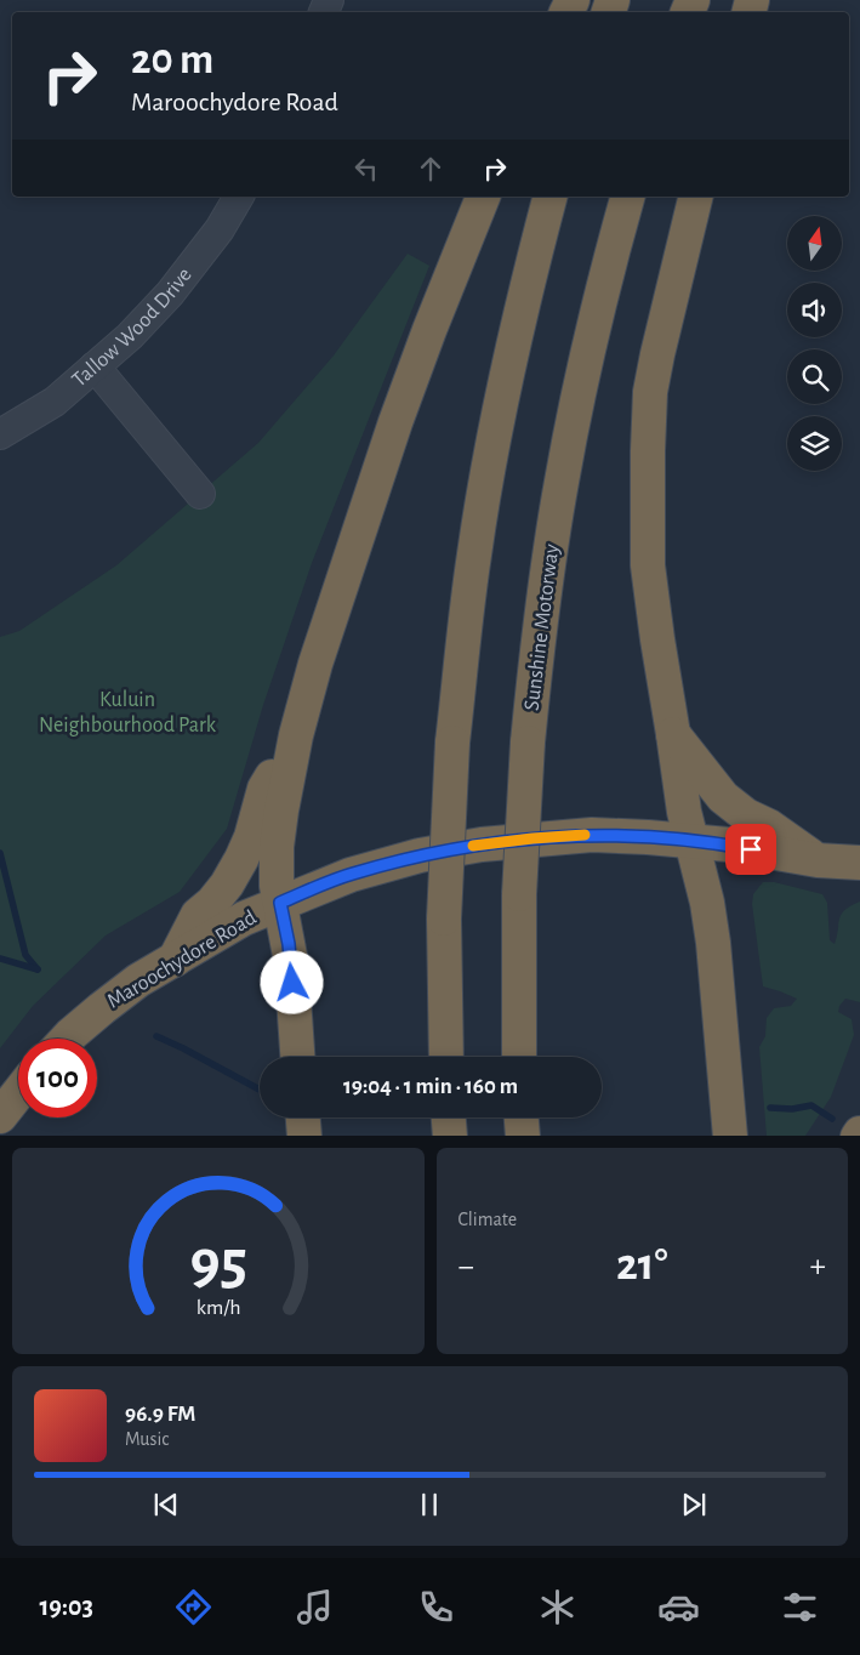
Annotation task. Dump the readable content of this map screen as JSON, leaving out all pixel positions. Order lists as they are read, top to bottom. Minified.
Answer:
{"streets":{"highway":["Sunshine Motorway","Maroochydore Road"],"street":["Tallow Wood Drive"]},"parks":["Kuluin Neighbourhood Park"],"north":"top","page":{"turn":["20 m","Maroochydore Road"],"limit":"100","trip":"19:04 · 1 min · 160 m","tile":"Climate","heat":["−","21°","+"],"song":["96.9 FM","Music"],"tabs":"19:03","gauge":["95","km/h"]}}
